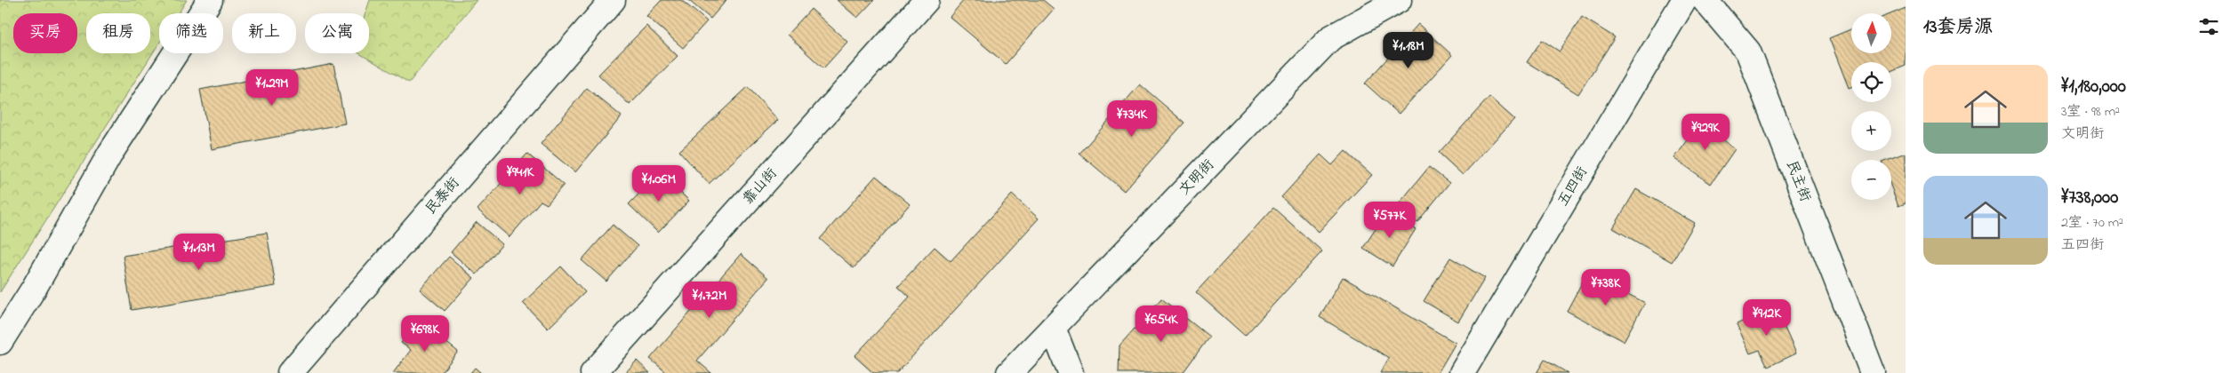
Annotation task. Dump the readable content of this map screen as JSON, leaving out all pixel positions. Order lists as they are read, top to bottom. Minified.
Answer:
{"streets":{"street":["文明街","民主街","靠山街","五四街","民泰街"]},"north":"top","page":{"heading":"13套房源","map_buttons":["+","−"],"chip":["买房","租房","筛选","新上","公寓"],"price":["¥1.18M","¥1.29M","¥734K","¥929K","¥941K","¥1.06M","¥577K","¥1.13M","¥738K","¥1.72M","¥912K","¥654K","¥698K"],"list":[{"name":"¥1,180,000","note":"3室 · 98 m² · 文明街"},{"name":"¥738,000","note":"2室 · 70 m² · 五四街"}]}}
